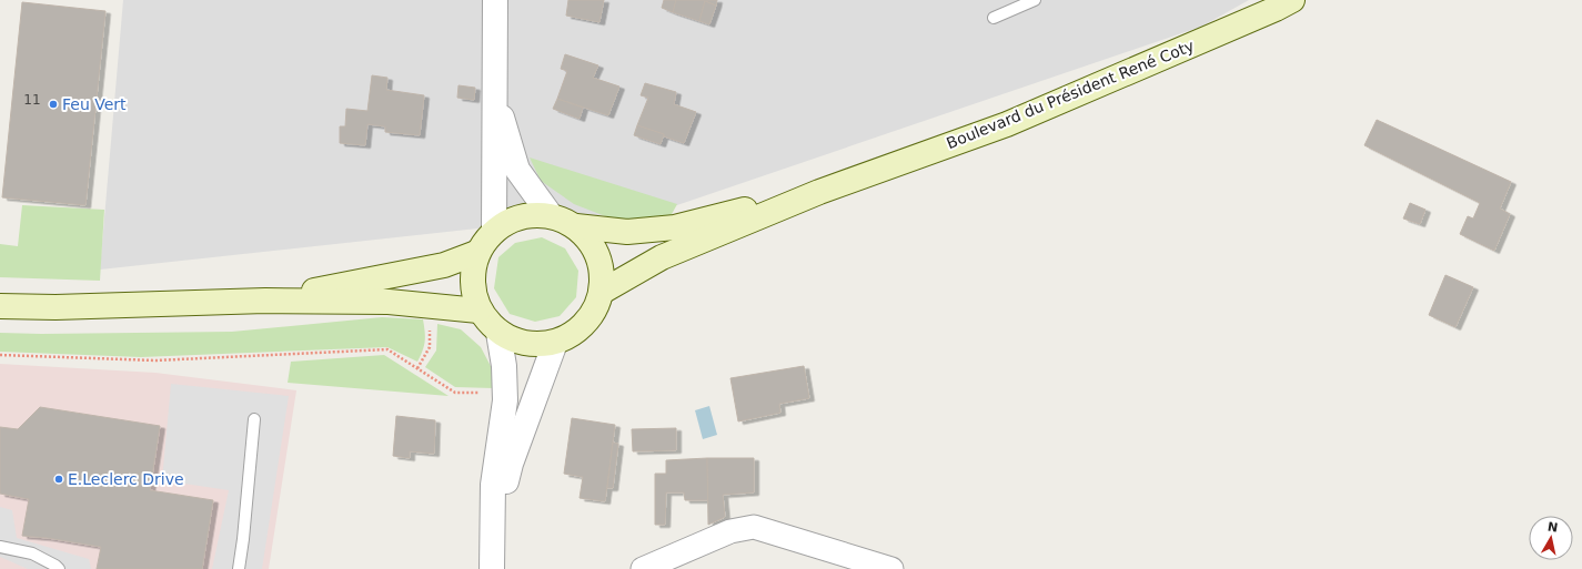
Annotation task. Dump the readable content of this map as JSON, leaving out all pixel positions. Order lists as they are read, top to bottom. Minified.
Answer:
{"streets":{"main road":["Boulevard du Président René Coty"]},"places":["Feu Vert","E.Leclerc Drive"],"house_numbers":["11"],"north":"top"}
